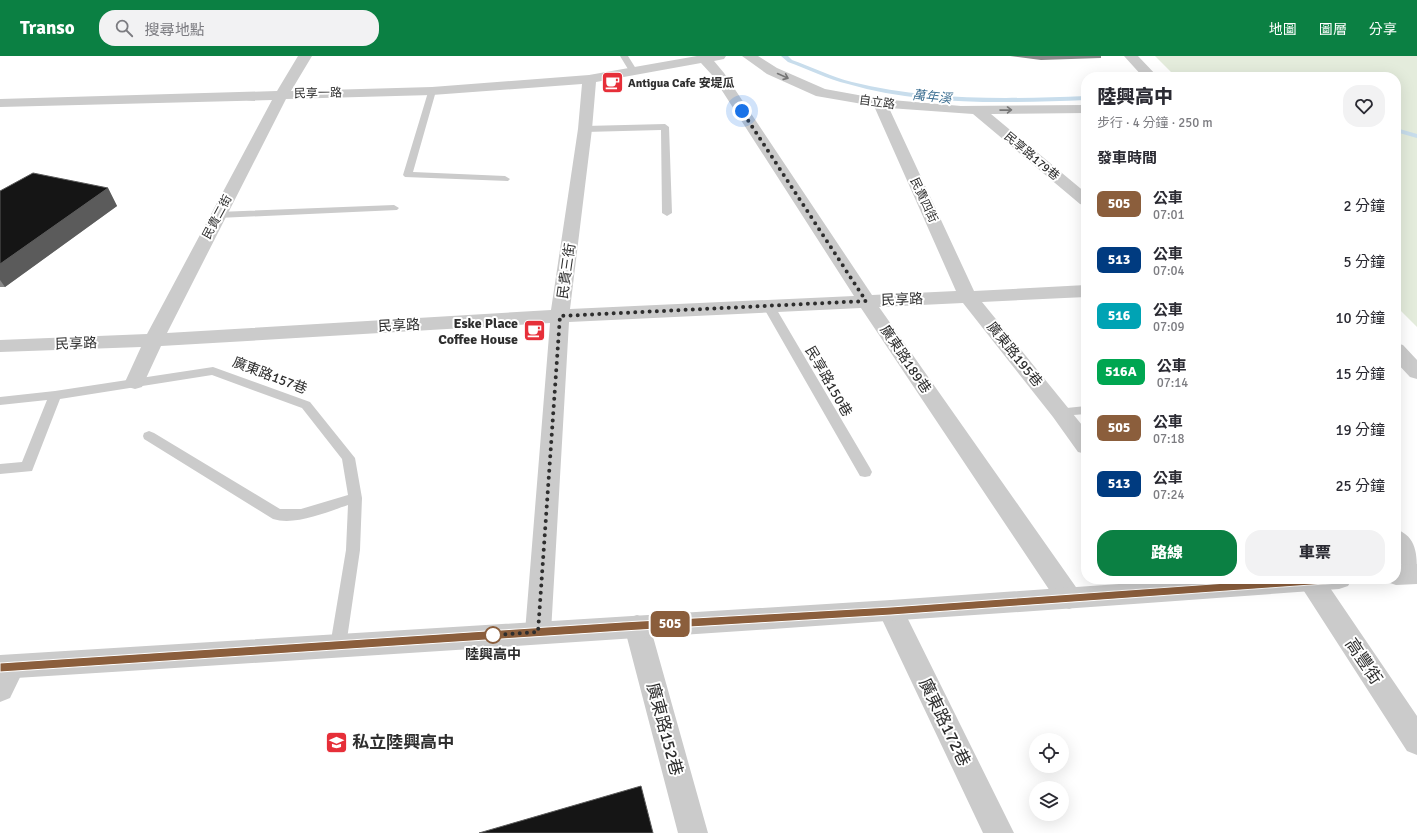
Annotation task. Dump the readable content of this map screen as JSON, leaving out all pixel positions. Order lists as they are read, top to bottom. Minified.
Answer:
{"streets":{"street":["民享一路","自立路","民享路179巷","民貴四街","民貴二街","民貴三街","民享路","廣東路195巷","廣東路189巷","高豐街","廣東路172巷","廣東路152巷"],"lane":["廣東路157巷","民享路150巷"]},"crossings":[["民享一路","民貴二街"],["民享一路","民貴三街"],["民享一路","廣東路189巷"],["自立路","民享路179巷"],["自立路","民貴四街"],["民貴四街","民享路"],["民貴四街","廣東路195巷"],["民貴二街","民享路"],["民貴二街","廣東路157巷"],["民貴三街","民享路"],["民享路","廣東路195巷"],["民享路","廣東路189巷"],["民享路","民享路150巷"]],"one_way":["自立路"],"water":["萬年溪"],"places":{"cafe":["Antigua Cafe 安堤瓜","Eske Place Coffee House"],"other":["陸興高中"],"school or university":["私立陸興高中"]},"lines":["bus line 505"],"page":{"header":"Transo","search":"搜尋地點","nav":["地圖","圖層","分享"],"on_map":"505","heading":[["陸興高中","步行 · 4 分鐘 · 250 m"],"發車時間"],"list":[{"mark":"505","name":"公車","note":"07:01","value":"2 分鐘"},{"mark":"513","name":"公車","note":"07:04","value":"5 分鐘"},{"mark":"516","name":"公車","note":"07:09","value":"10 分鐘"},{"mark":"516A","name":"公車","note":"07:14","value":"15 分鐘"},{"mark":"505","name":"公車","note":"07:18","value":"19 分鐘"},{"mark":"513","name":"公車","note":"07:24","value":"25 分鐘"}],"buttons":["路線","車票"]}}
